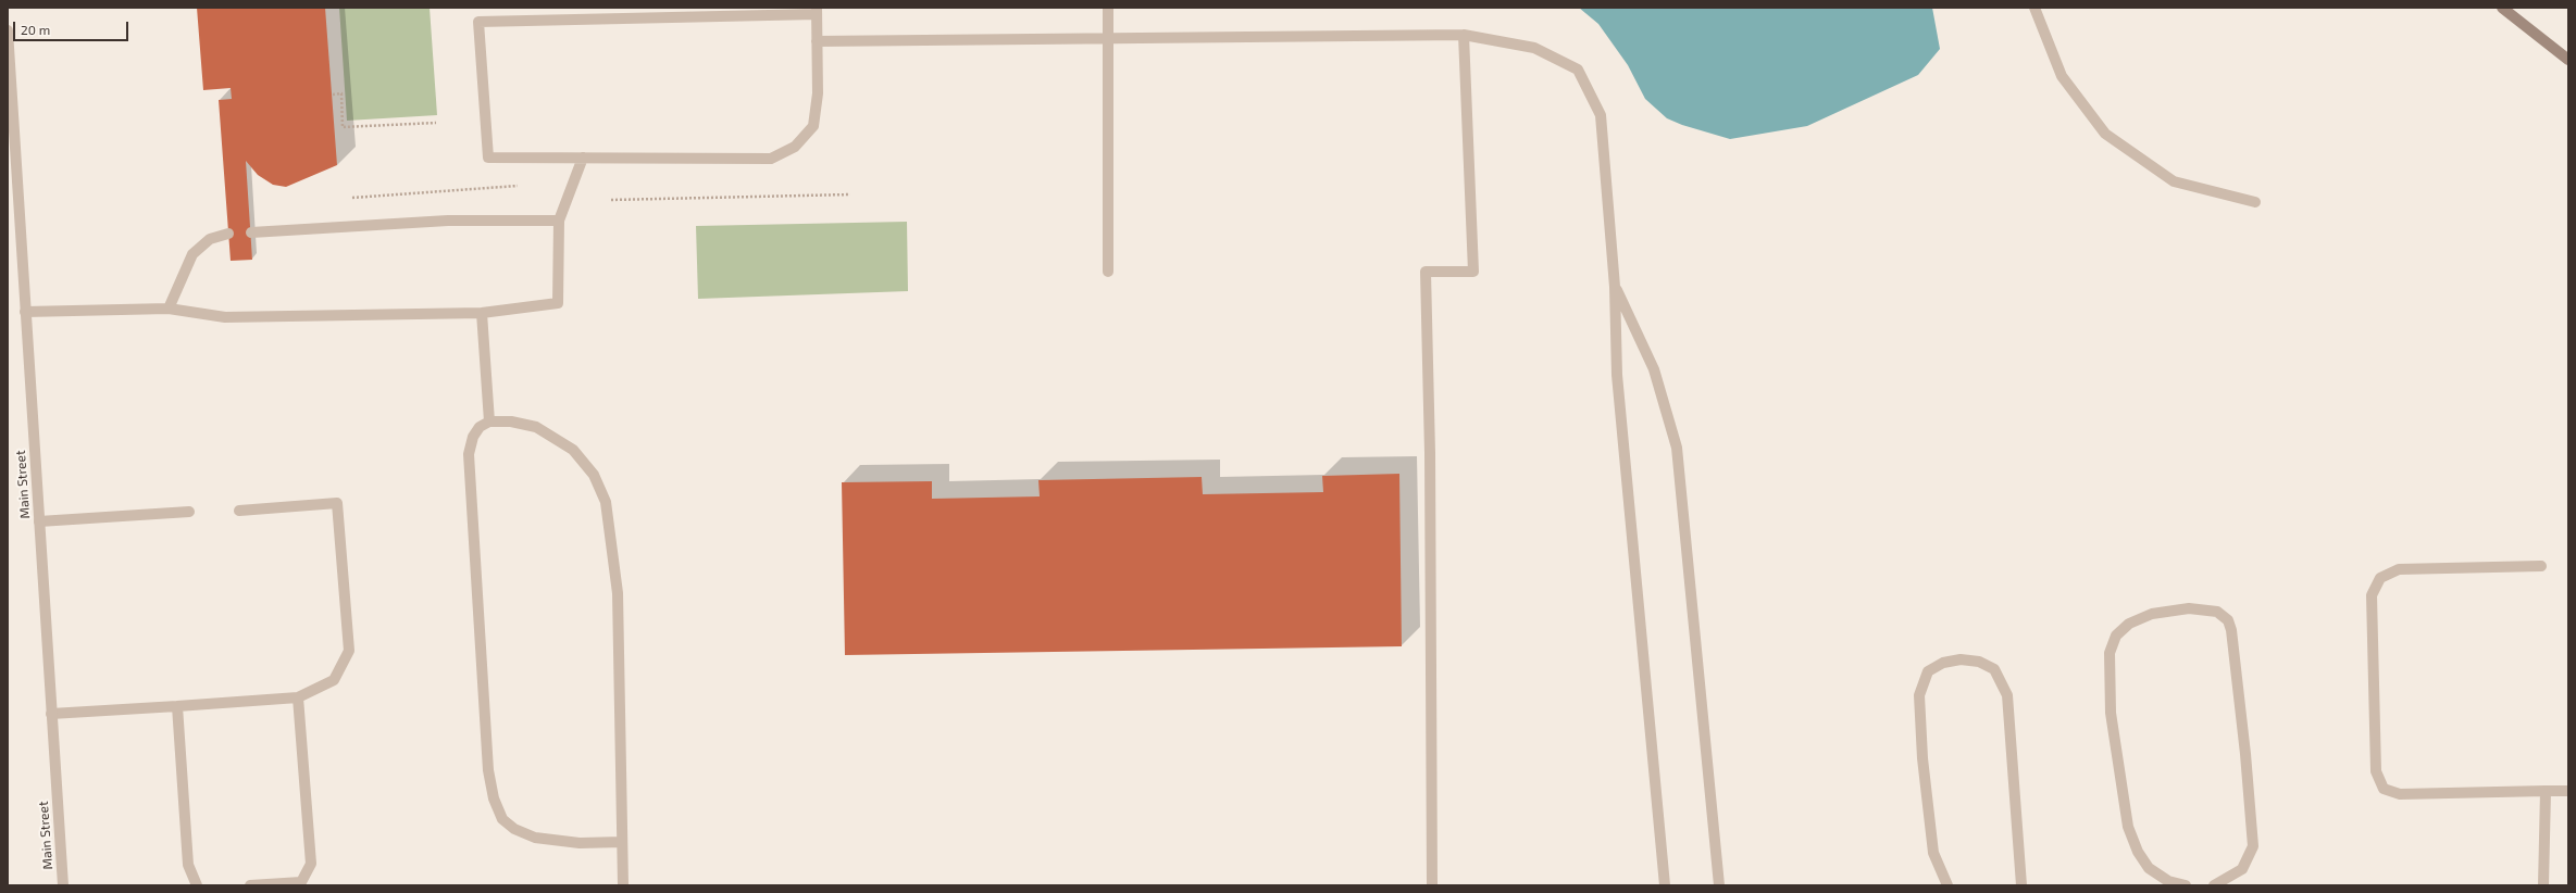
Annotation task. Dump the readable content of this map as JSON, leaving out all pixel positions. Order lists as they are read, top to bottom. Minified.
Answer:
{"streets":{"street":["Main Street"]},"scale_bar":"20 m"}
